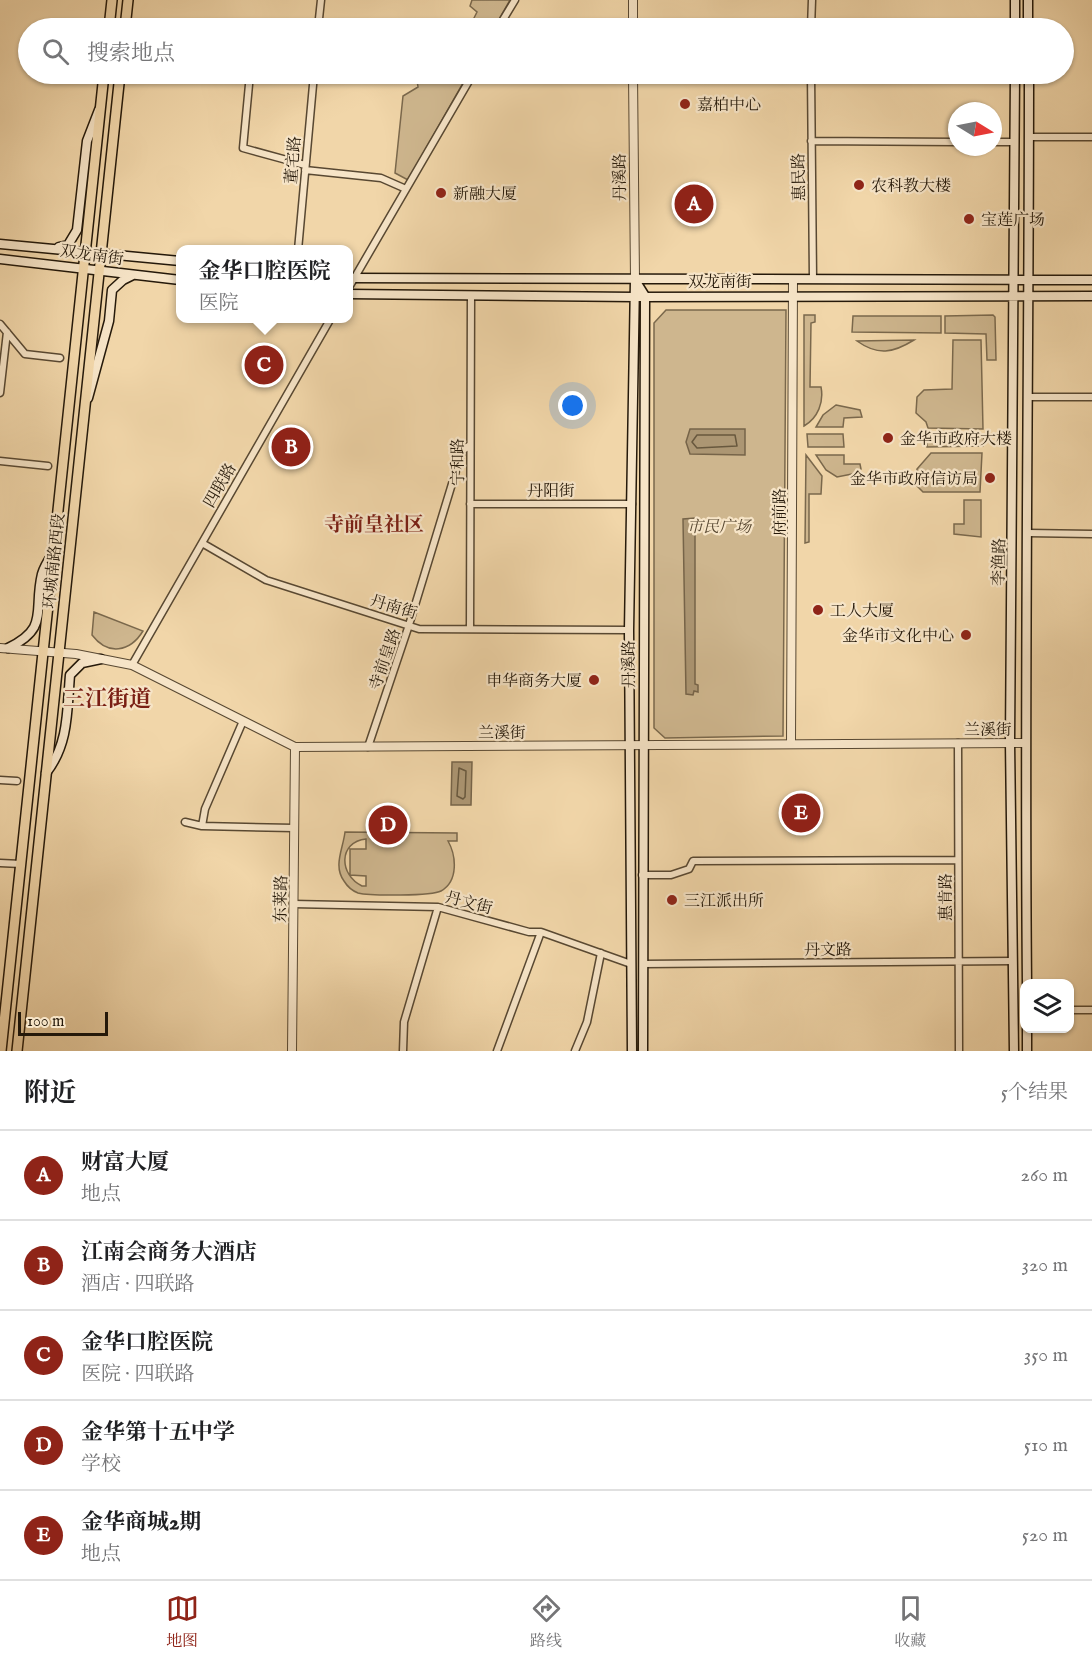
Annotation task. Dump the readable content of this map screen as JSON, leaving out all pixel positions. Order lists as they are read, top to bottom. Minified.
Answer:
{"streets":{"main road":["丹溪路","双龙南街","环城南路西段","李渔路"],"street":["董宅路","惠民路","宁和路","四联路","丹阳街","府前路","丹南街","寺前皇路","兰溪街","惠肯路","东莱路","丹文街","丹文路"]},"crossings":[["丹溪路","双龙南街"],["丹溪路","丹阳街"],["丹溪路","丹南街"],["丹溪路","兰溪街"],["丹溪路","丹文街"],["丹溪路","丹文路"],["惠民路","双龙南街"],["双龙南街","宁和路"],["双龙南街","府前路"],["双龙南街","环城南路西段"],["双龙南街","李渔路"],["宁和路","丹阳街"],["宁和路","丹南街"],["宁和路","寺前皇路"],["四联路","丹南街"],["四联路","兰溪街"],["府前路","兰溪街"],["环城南路西段","兰溪街"],["李渔路","兰溪街"],["李渔路","丹文路"],["丹南街","寺前皇路"],["寺前皇路","兰溪街"],["兰溪街","惠肯路"],["兰溪街","东莱路"],["惠肯路","丹文路"],["东莱路","丹文街"]],"districts":["寺前皇社区","三江街道"],"parks":["市民广场"],"places":["嘉柏中心","农科教大楼","新融大厦","宝莲广场","金华市政府大楼","金华市政府信访局","工人大厦","金华市文化中心","申华商务大厦","三江派出所"],"scale_bar":"100 m","north":"right","page":{"search":"搜索地点","pins":["A","C","B","E","D"],"popup":["金华口腔医院","医院"],"scale":"100 m","heading":["附近","5个结果"],"list":[{"mark":"A","name":"财富大厦","note":"地点","value":"260 m"},{"mark":"B","name":"江南会商务大酒店","note":"酒店 · 四联路","value":"320 m"},{"mark":"C","name":"金华口腔医院","note":"医院 · 四联路","value":"350 m"},{"mark":"D","name":"金华第十五中学","note":"学校","value":"510 m"},{"mark":"E","name":"金华商城2期","note":"地点","value":"520 m"}],"nav":["地图","路线","收藏"]}}
